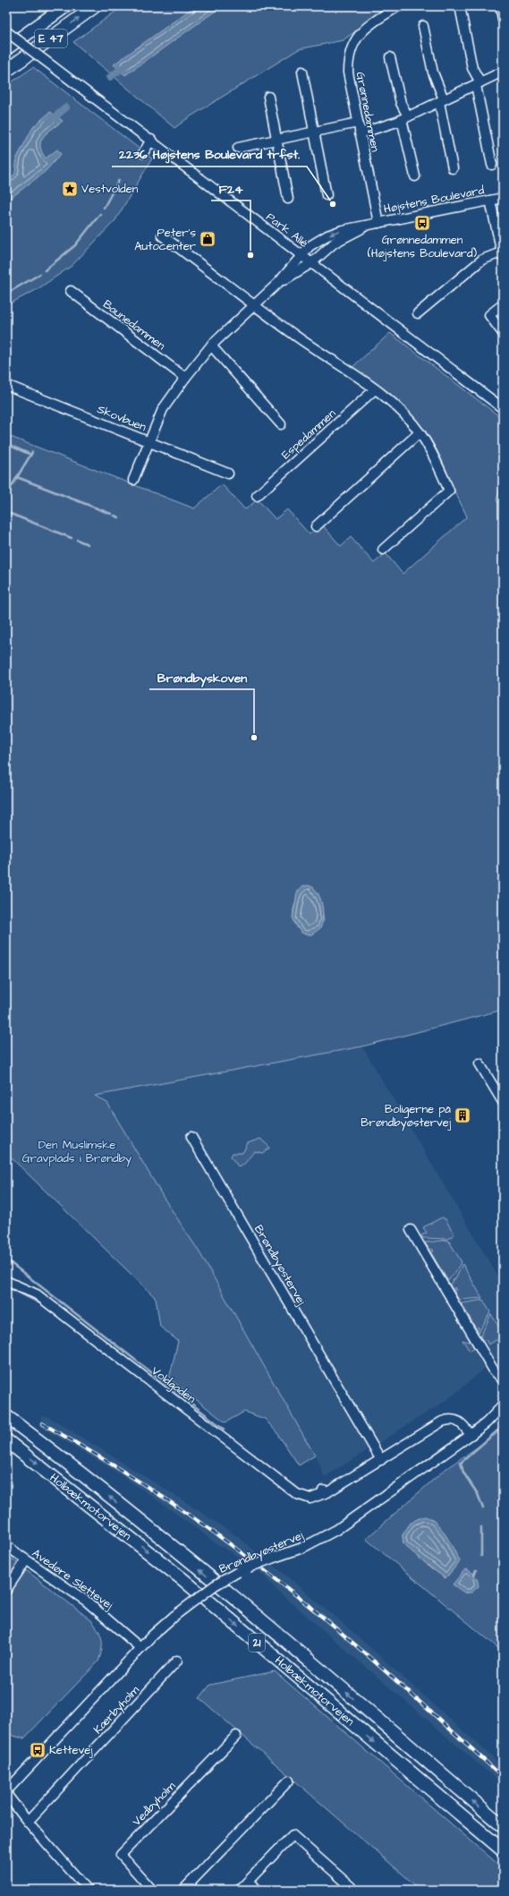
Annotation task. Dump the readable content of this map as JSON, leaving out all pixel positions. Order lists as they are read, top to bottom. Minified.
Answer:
{"streets":{"highway":["E 47","Holbækmotorvejen","21"],"street":["Grønnedammen","Højstens Boulevard","Park Allé","Baunedammen","Skovbuen","Espedammen","Brøndbyøstervej","Voldgaden","Avedøre Slettevej","Kærbyholm","Vedbyholm"]},"crossings":[["Grønnedammen","Højstens Boulevard"],["Højstens Boulevard","Park Allé"],["Brøndbyøstervej","Voldgaden"],["Brøndbyøstervej","Avedøre Slettevej"]],"parks":["Den Muslimske Gravplads i Brøndby"],"places":{"place":["Vestvolden"],"other":["2236 Højstens Boulevard trfst.","F24","Brøndbyskoven"],"bus stop":["Grønnedammen (Højstens Boulevard)","Kettevej"],"shop":["Peter's Autocenter"],"building":["Boligerne på Brøndbyøstervej"]}}
